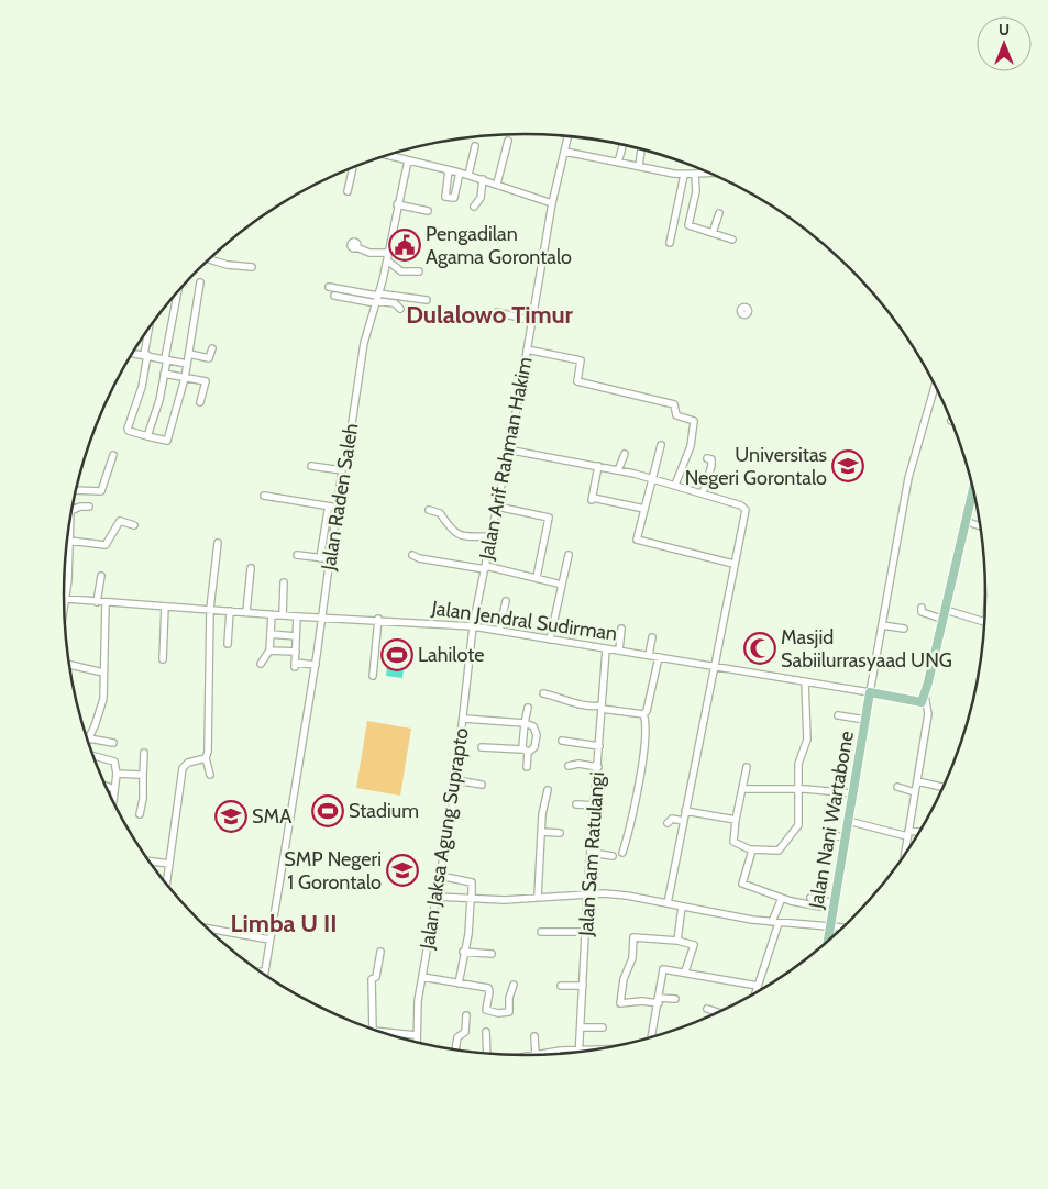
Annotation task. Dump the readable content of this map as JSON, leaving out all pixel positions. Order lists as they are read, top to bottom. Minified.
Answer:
{"streets":{"main road":["Jalan Jendral Sudirman","Jalan Nani Wartabone"],"street":["Jalan Arif Rahman Hakim","Jalan Raden Saleh","Jalan Jaksa Agung Suprapto","Jalan Sam Ratulangi"]},"crossings":[["Jalan Arif Rahman Hakim","Jalan Jendral Sudirman"],["Jalan Arif Rahman Hakim","Jalan Jaksa Agung Suprapto"],["Jalan Raden Saleh","Jalan Jendral Sudirman"],["Jalan Jendral Sudirman","Jalan Nani Wartabone"],["Jalan Jendral Sudirman","Jalan Jaksa Agung Suprapto"],["Jalan Jendral Sudirman","Jalan Sam Ratulangi"]],"districts":["Dulalowo Timur","Limba U II"],"places":{"public building":["Pengadilan Agama Gorontalo"],"school or university":["Universitas Negeri Gorontalo","SMA","SMP Negeri 1 Gorontalo"],"mosque":["Masjid Sabiilurrasyaad UNG"],"sports":["Lahilote","Stadium"]},"north":"top"}
